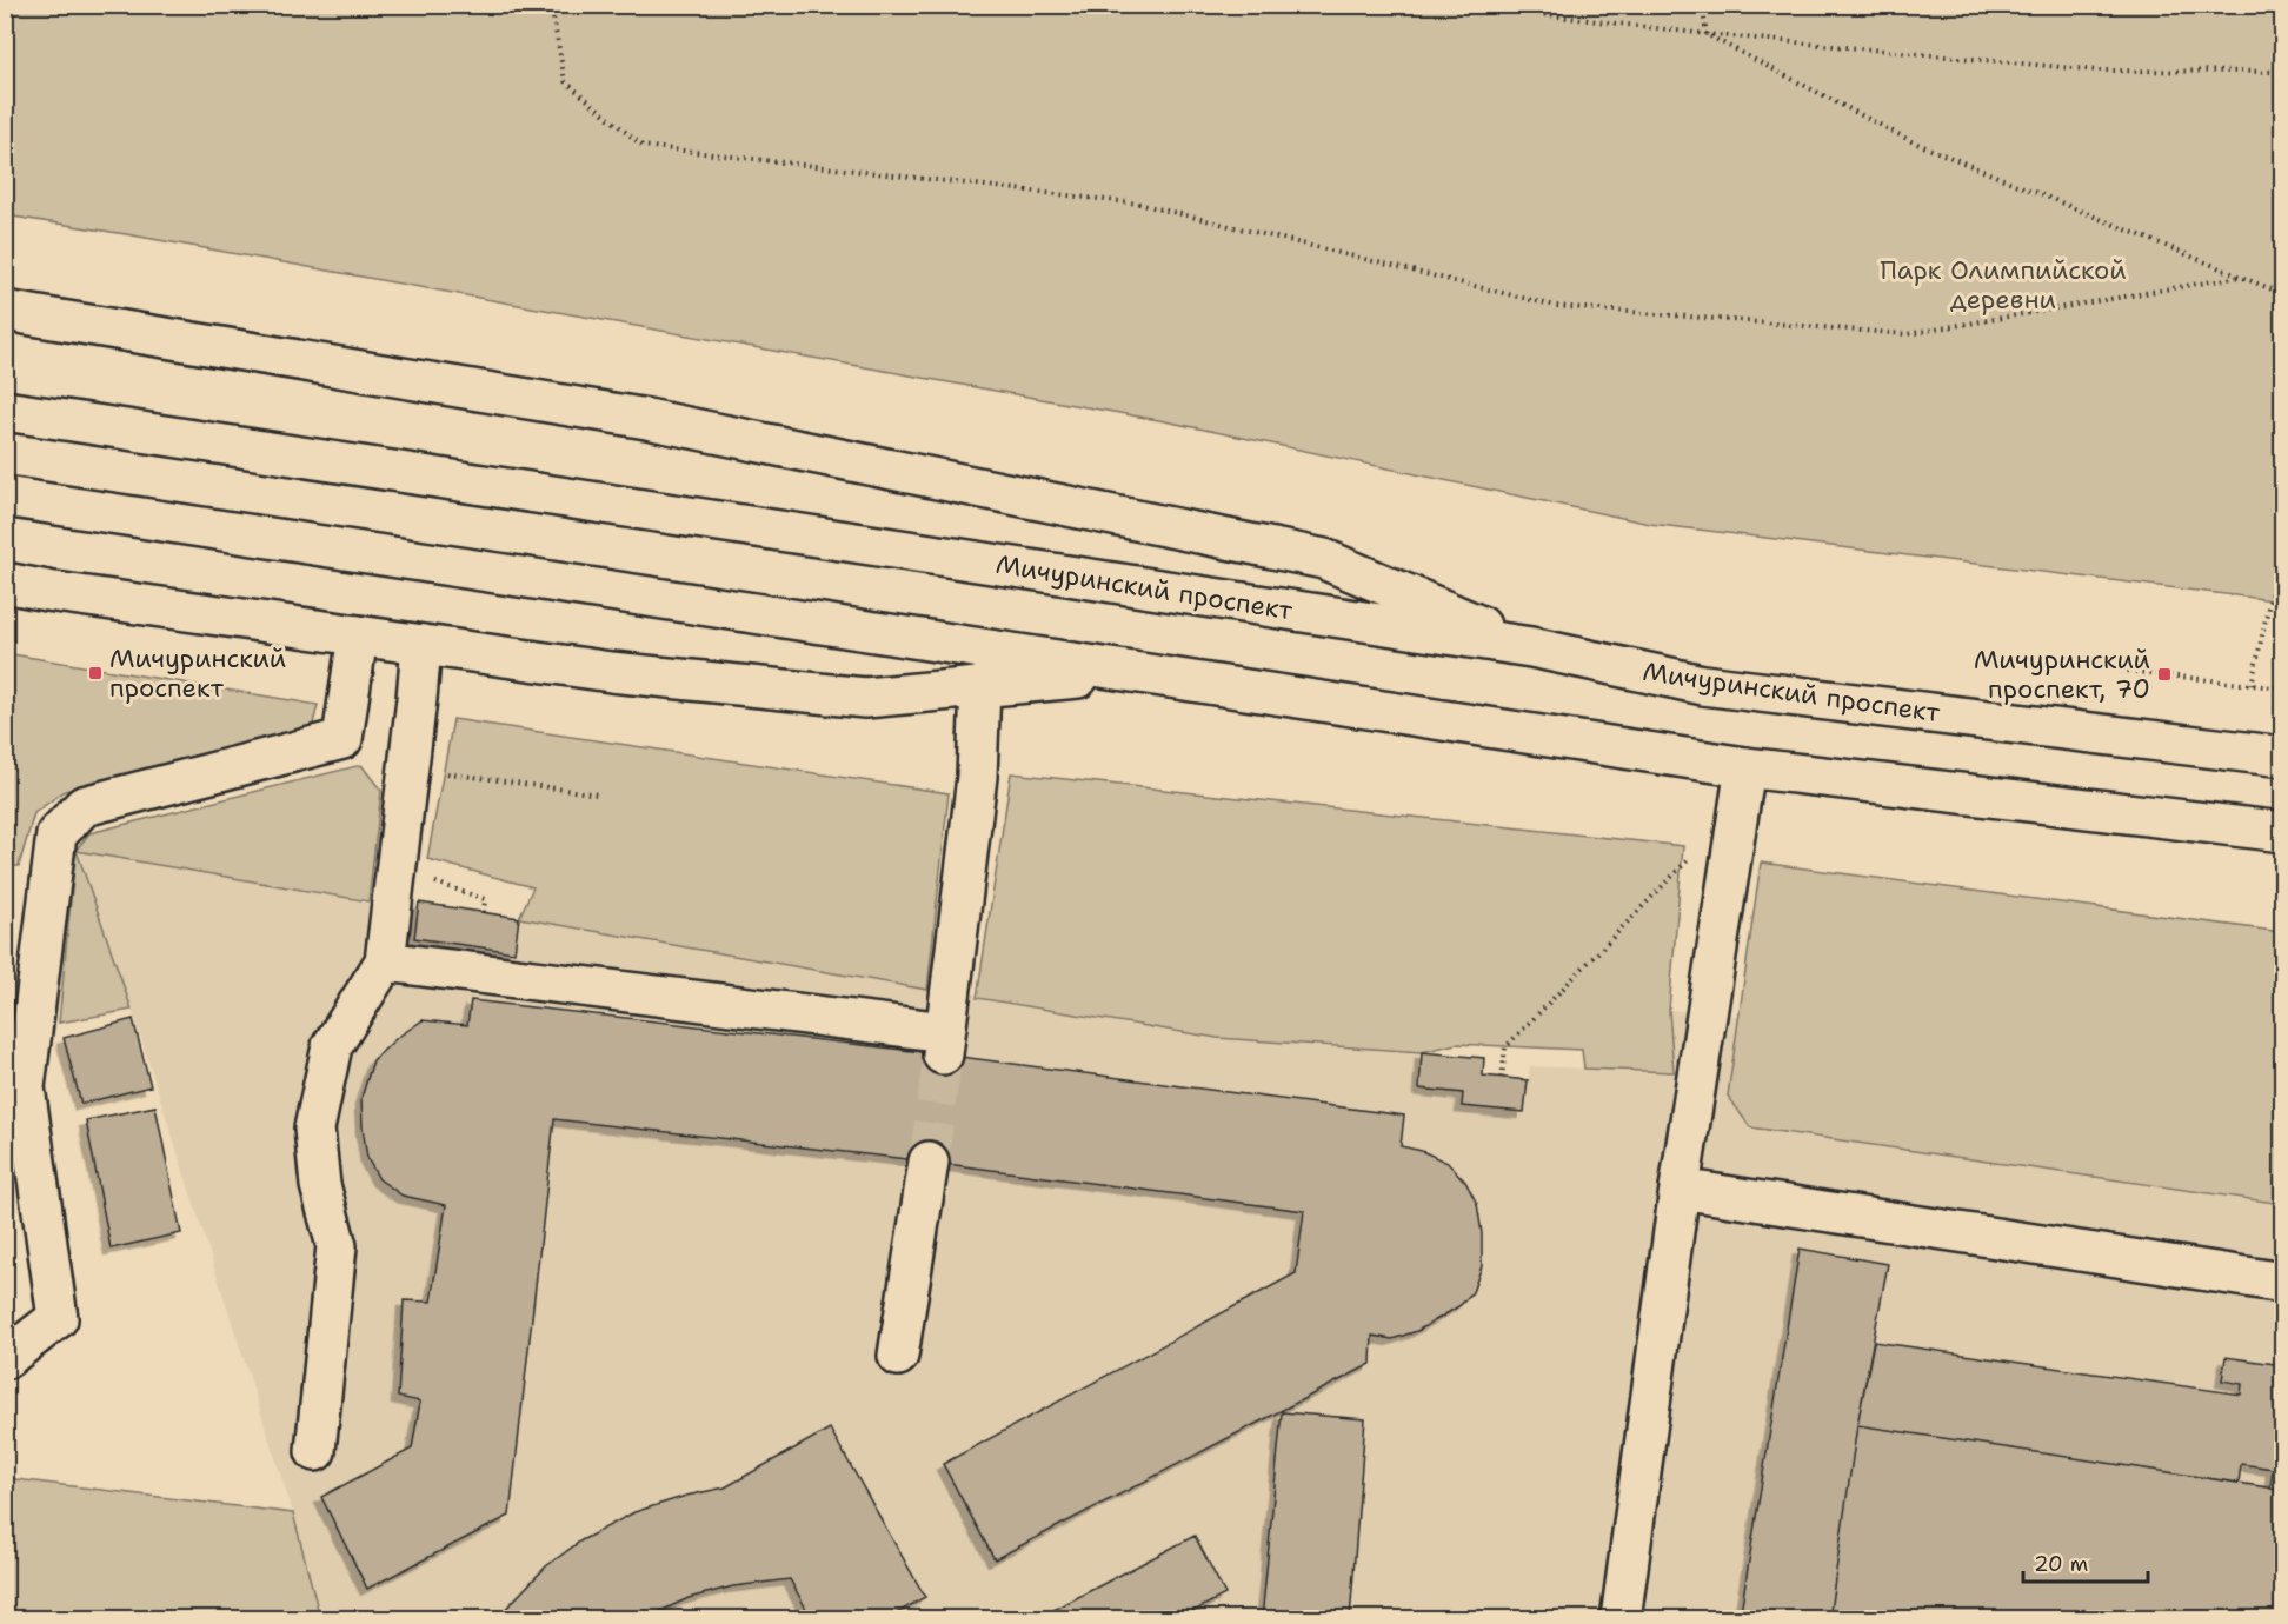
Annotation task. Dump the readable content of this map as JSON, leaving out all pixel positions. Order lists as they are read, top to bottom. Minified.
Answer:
{"streets":{"main road":["Мичуринский проспект"]},"parks":["Парк Олимпийской деревни"],"places":{"transit":["Мичуринский проспект","Мичуринский проспект, 70"]},"scale_bar":"20 m"}
